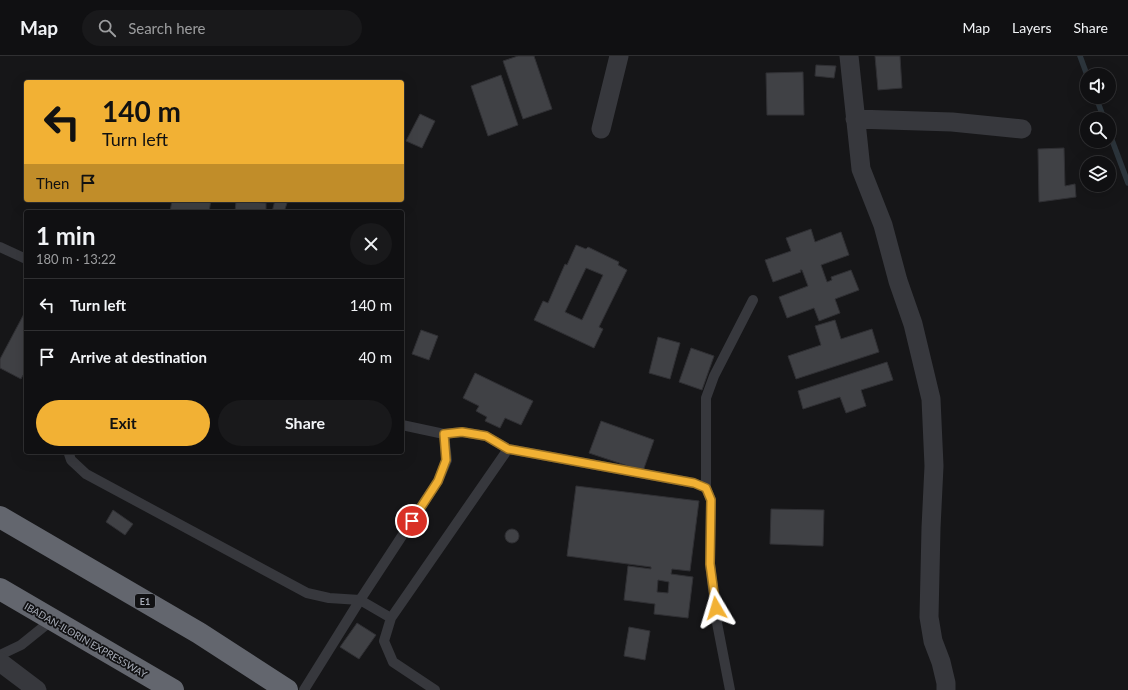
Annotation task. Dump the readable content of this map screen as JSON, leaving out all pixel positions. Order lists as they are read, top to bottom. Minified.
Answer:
{"streets":{"highway":["E1","IBADAN-ILORIN EXPRESSWAY"]},"page":{"header":"Map","search":"Search here","nav":["Map","Layers","Share"],"turn":["140 m","Turn left"],"then":"Then","heading":["1 min","180 m · 13:22"],"list":[{"name":"Turn left","value":"140 m"},{"name":"Arrive at destination","value":"40 m"}],"buttons":["Exit","Share"]}}
